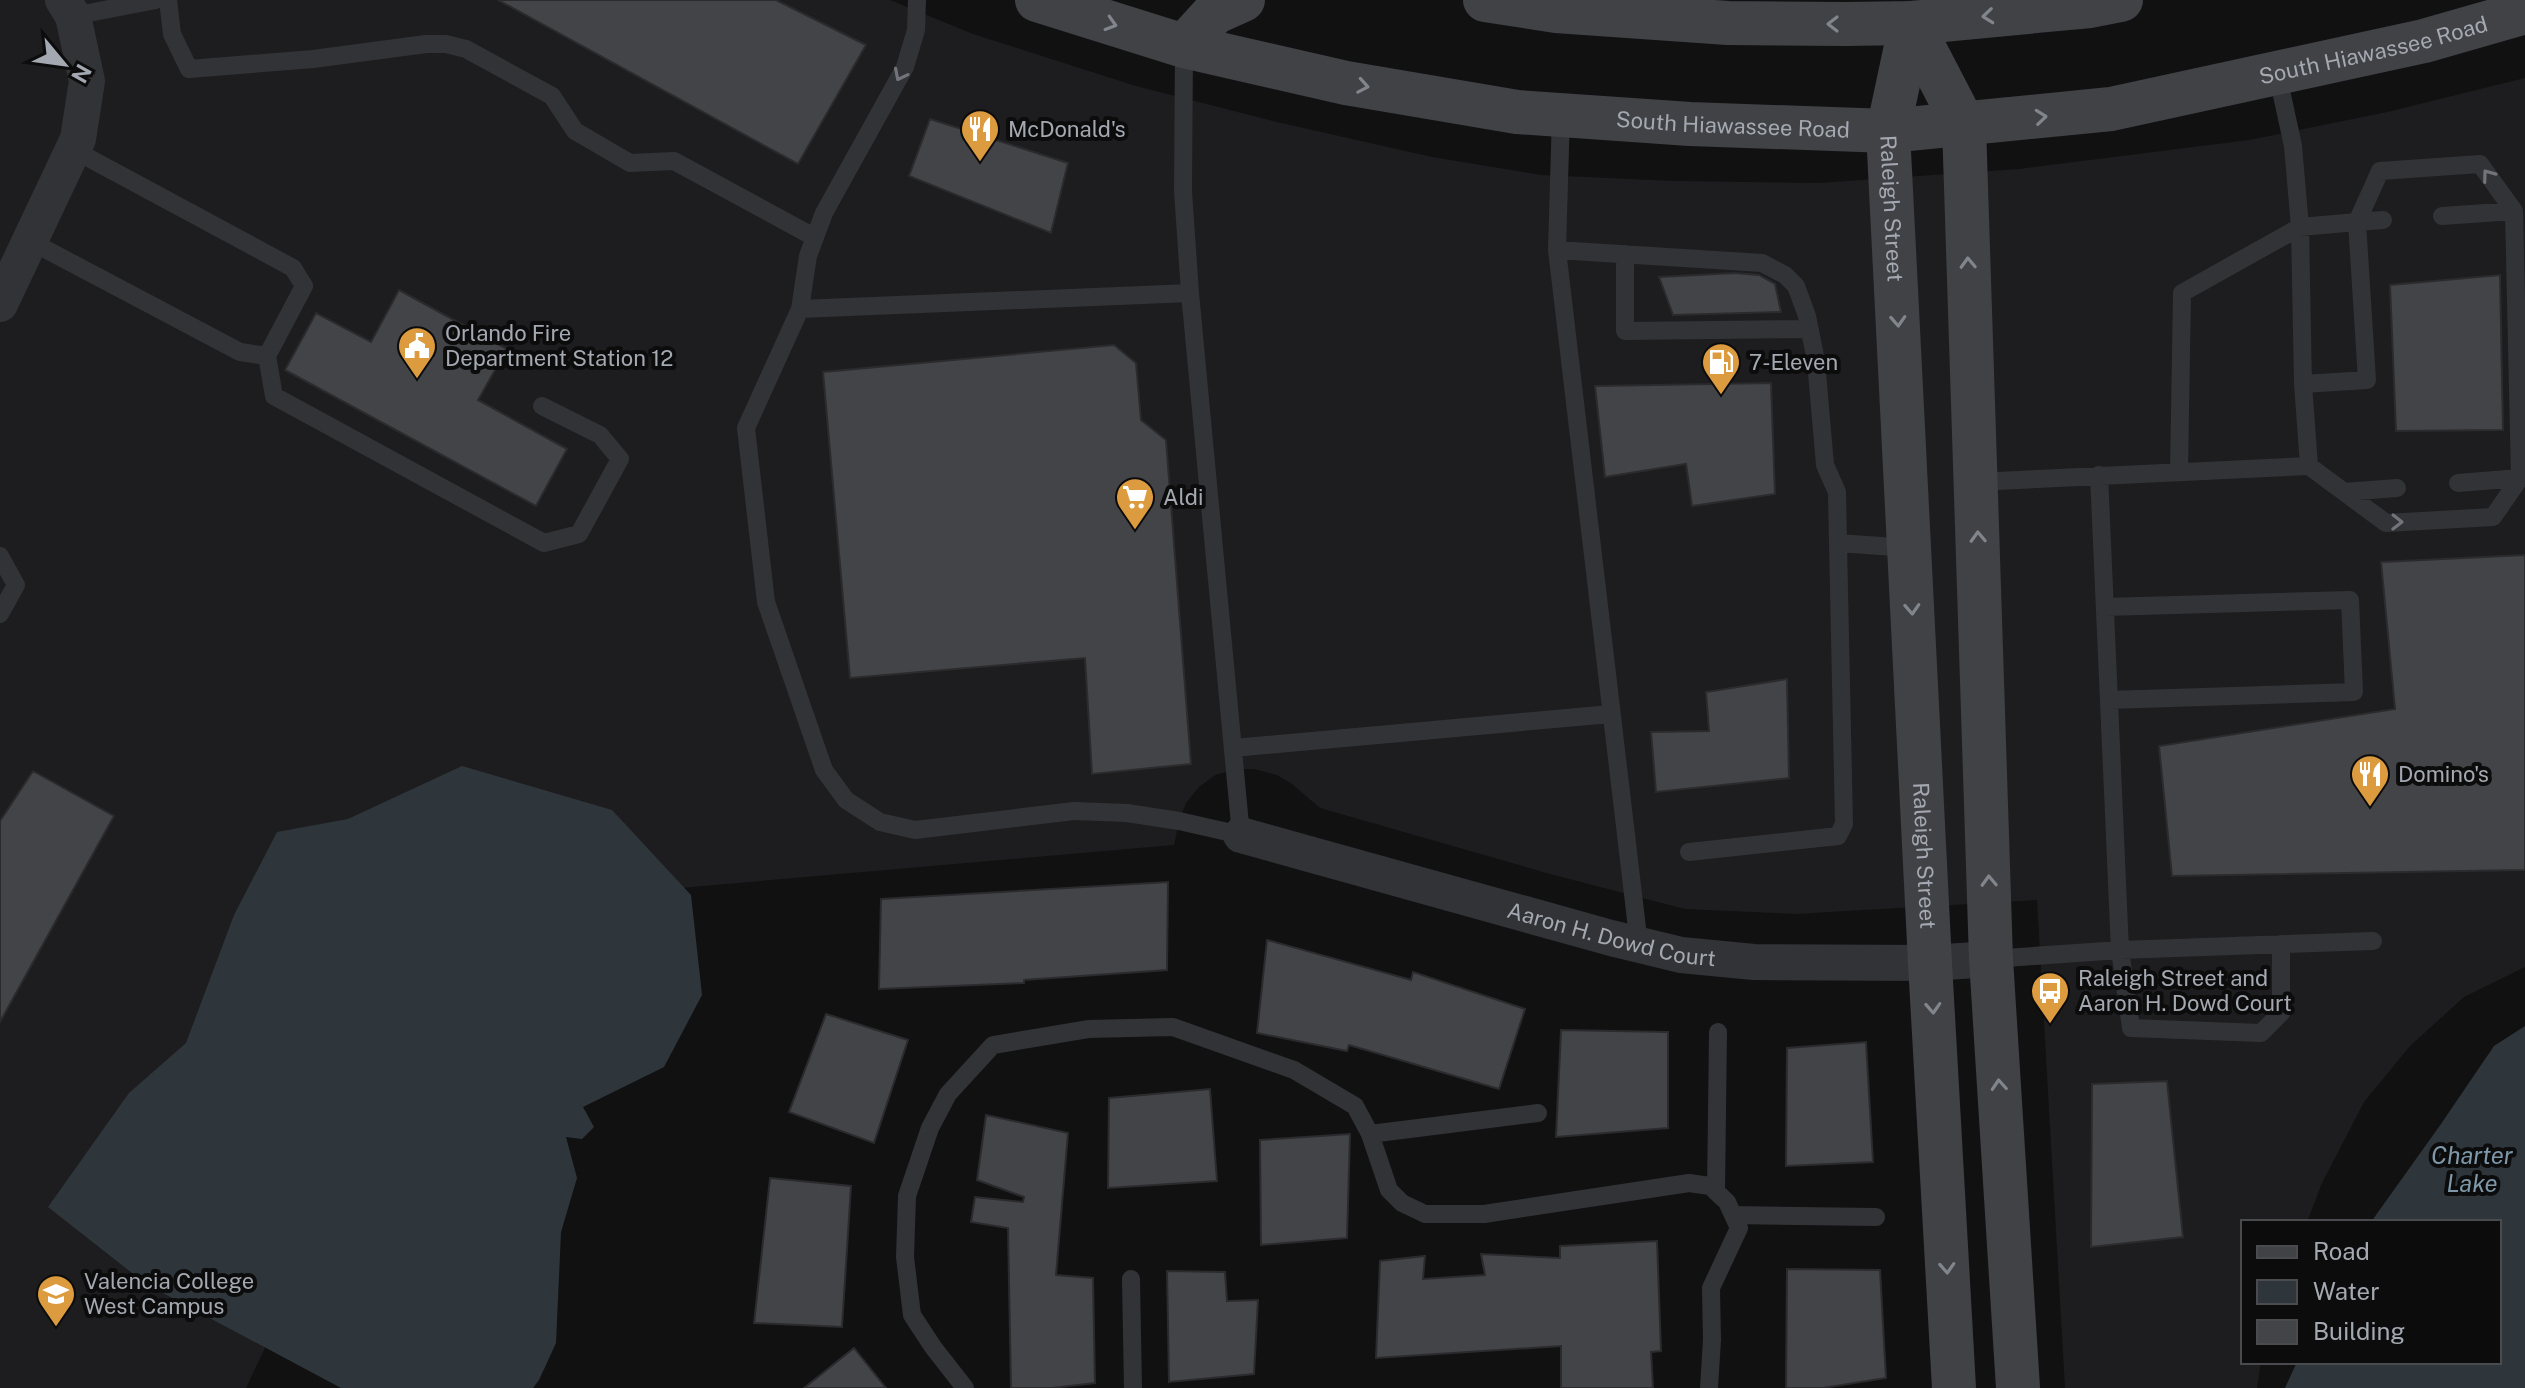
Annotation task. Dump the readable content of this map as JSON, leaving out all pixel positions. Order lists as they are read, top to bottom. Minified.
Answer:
{"streets":{"street":["South Hiawassee Road","Raleigh Street","Aaron H. Dowd Court"]},"crossings":[["South Hiawassee Road","Raleigh Street"],["Raleigh Street","Aaron H. Dowd Court"]],"one_way":["South Hiawassee Road"],"water":["Charter Lake"],"places":{"restaurant":["McDonald's","Domino's"],"public building":["Orlando Fire Department Station 12"],"fuel station":["7-Eleven"],"supermarket":["Aldi"],"bus stop":["Raleigh Street and Aaron H. Dowd Court"],"school or university":["Valencia College West Campus"]},"legend":["Road","Water","Building"],"north":"bottom right"}
